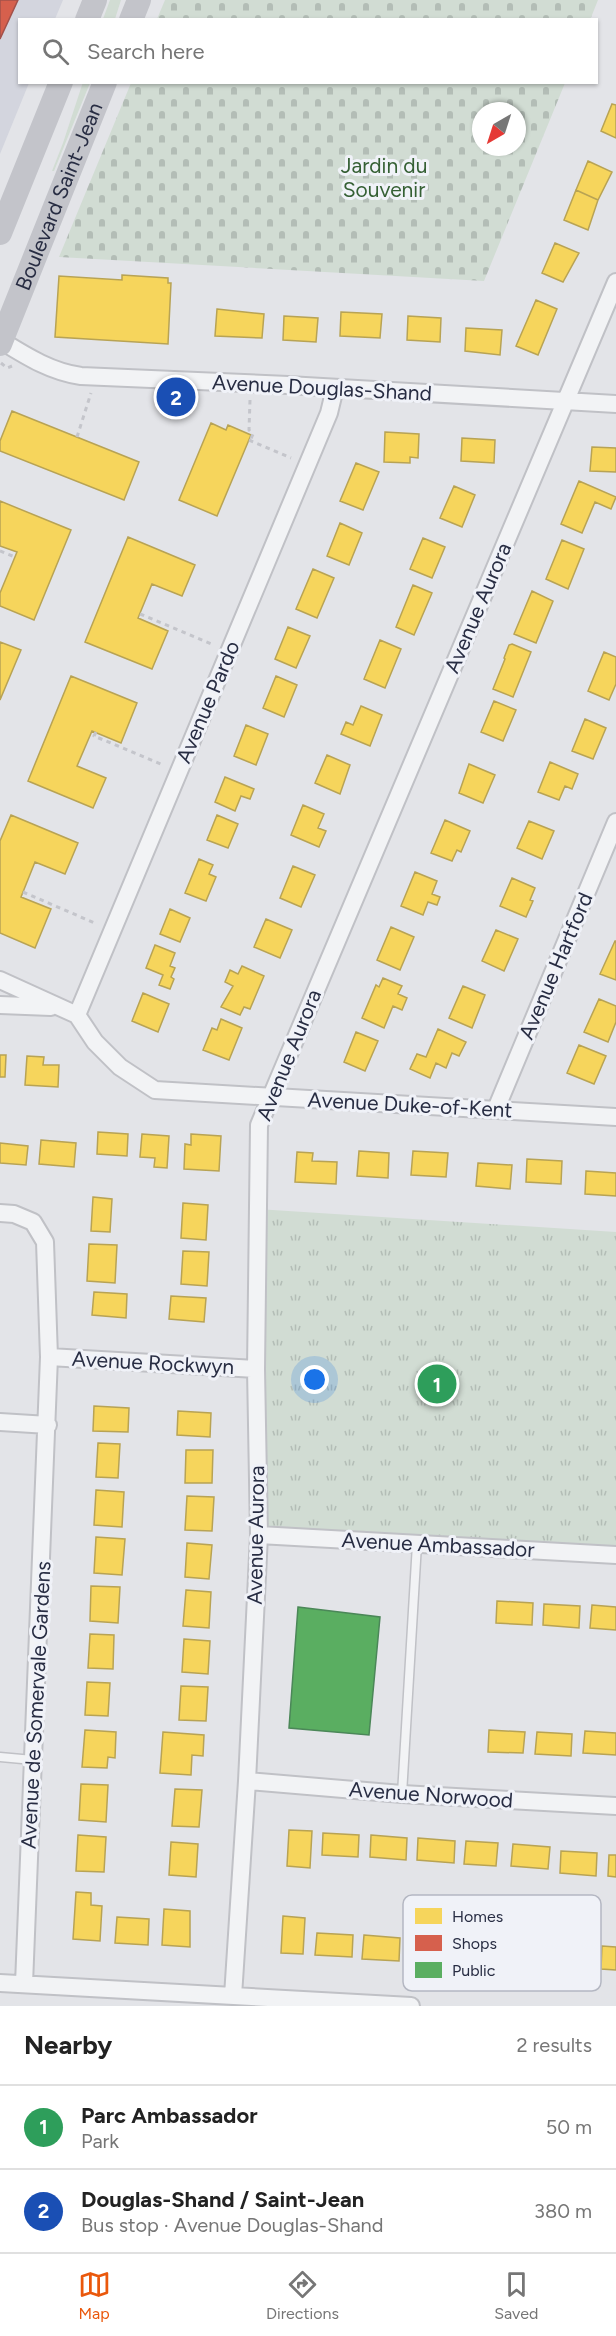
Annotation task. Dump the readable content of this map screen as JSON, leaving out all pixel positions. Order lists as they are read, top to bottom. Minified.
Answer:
{"streets":{"main road":["Boulevard Saint-Jean"],"street":["Avenue Douglas-Shand","Avenue Aurora","Avenue Pardo","Avenue Hartford","Avenue Duke-of-Kent","Avenue Rockwyn","Avenue Ambassador","Avenue de Somervale Gardens","Avenue Norwood"]},"crossings":[["Boulevard Saint-Jean","Avenue Douglas-Shand"],["Avenue Douglas-Shand","Avenue Aurora"],["Avenue Douglas-Shand","Avenue Pardo"],["Avenue Aurora","Avenue Duke-of-Kent"],["Avenue Aurora","Avenue Rockwyn"],["Avenue Aurora","Avenue Ambassador"],["Avenue Aurora","Avenue Norwood"],["Avenue Pardo","Avenue Duke-of-Kent"],["Avenue Hartford","Avenue Duke-of-Kent"],["Avenue Rockwyn","Avenue de Somervale Gardens"]],"parks":["Jardin du Souvenir"],"legend":["Homes","Shops","Public"],"north":"bottom left","page":{"search":"Search here","pins":["2","1"],"heading":["Nearby","2 results"],"list":[{"mark":"1","name":"Parc Ambassador","note":"Park","value":"50 m"},{"mark":"2","name":"Douglas-Shand / Saint-Jean","note":"Bus stop · Avenue Douglas-Shand","value":"380 m"}],"nav":["Map","Directions","Saved"]}}
